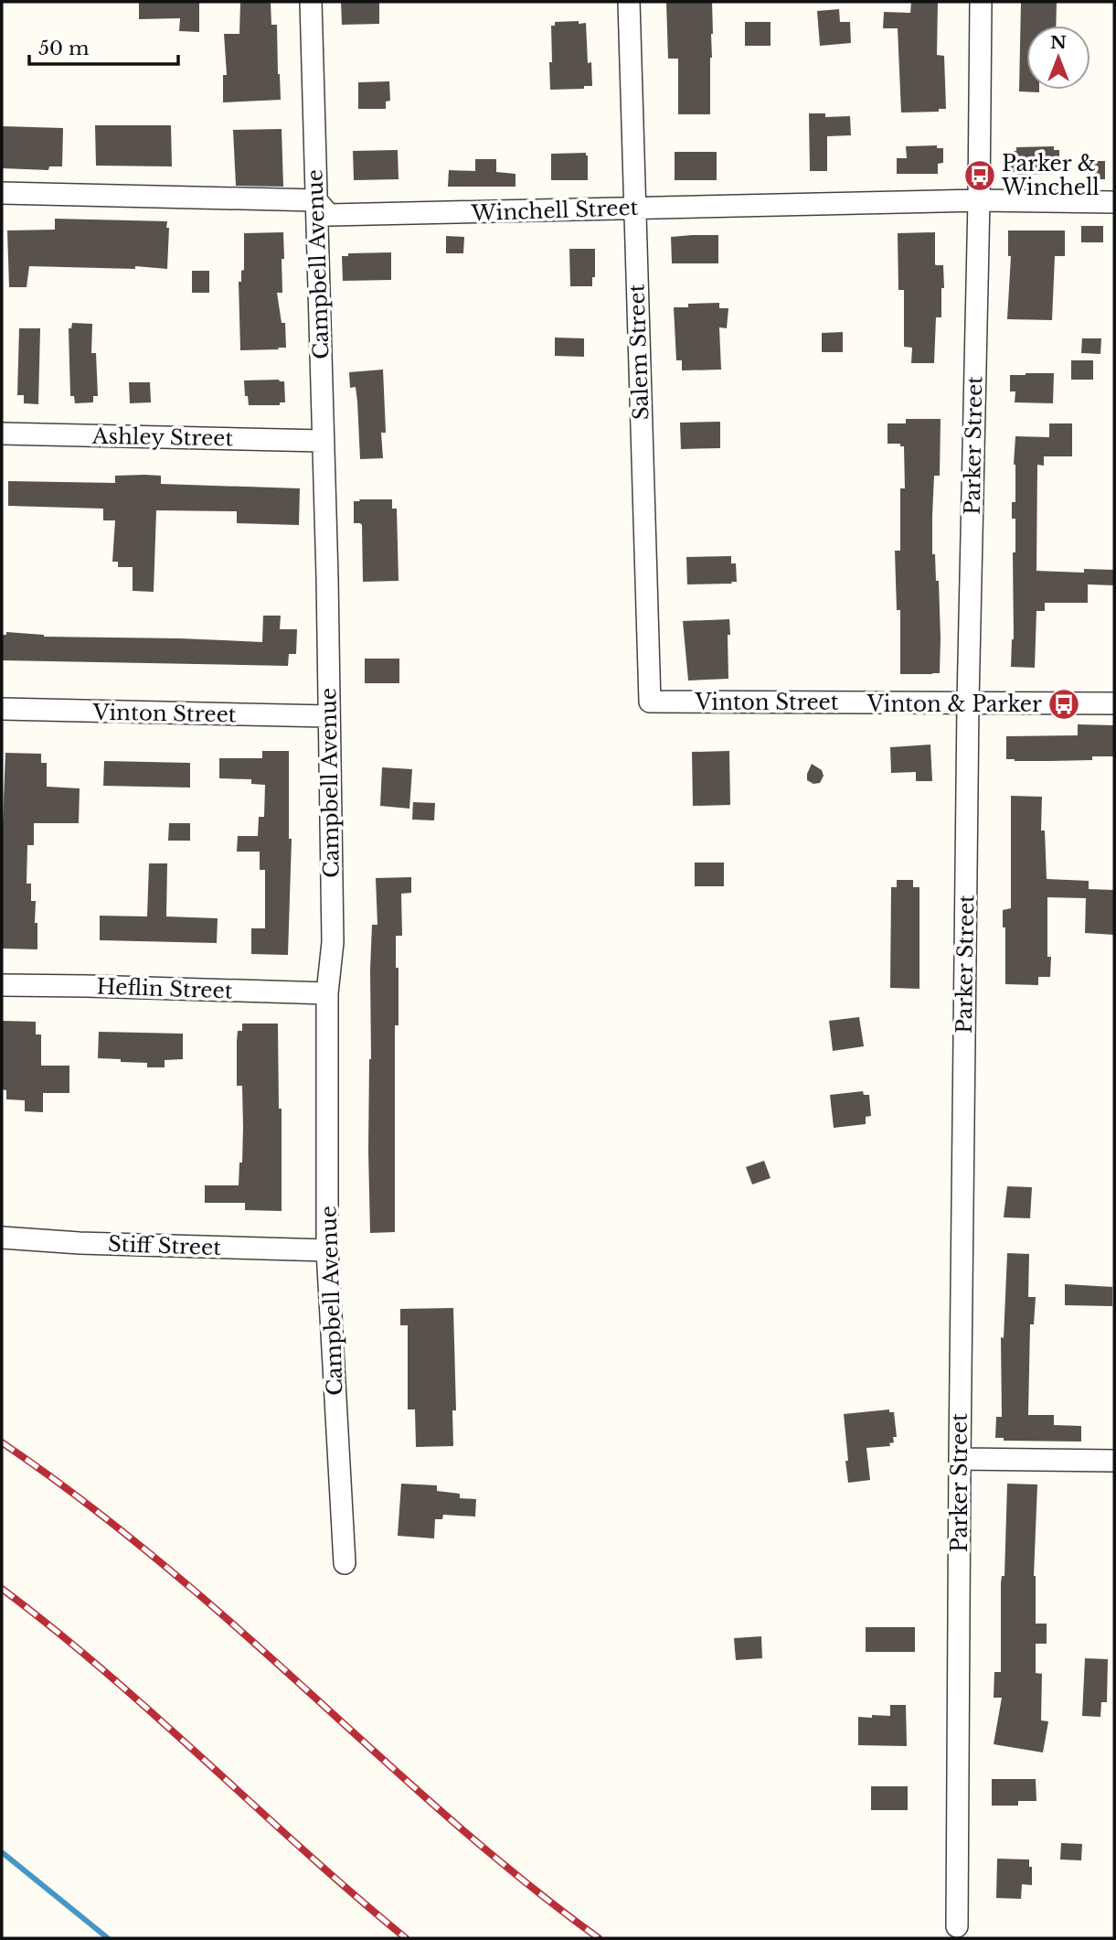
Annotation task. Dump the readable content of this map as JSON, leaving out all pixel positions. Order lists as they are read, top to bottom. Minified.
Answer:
{"streets":{"street":["Winchell Street","Campbell Avenue","Salem Street","Ashley Street","Parker Street","Vinton Street","Heflin Street","Stiff Street"]},"crossings":[["Winchell Street","Campbell Avenue"],["Winchell Street","Salem Street"],["Winchell Street","Parker Street"],["Campbell Avenue","Ashley Street"],["Campbell Avenue","Vinton Street"],["Campbell Avenue","Heflin Street"],["Campbell Avenue","Stiff Street"],["Salem Street","Vinton Street"],["Parker Street","Vinton Street"]],"places":{"bus stop":["Parker & Winchell","Vinton & Parker"]},"scale_bar":"50 m","north":"top"}
